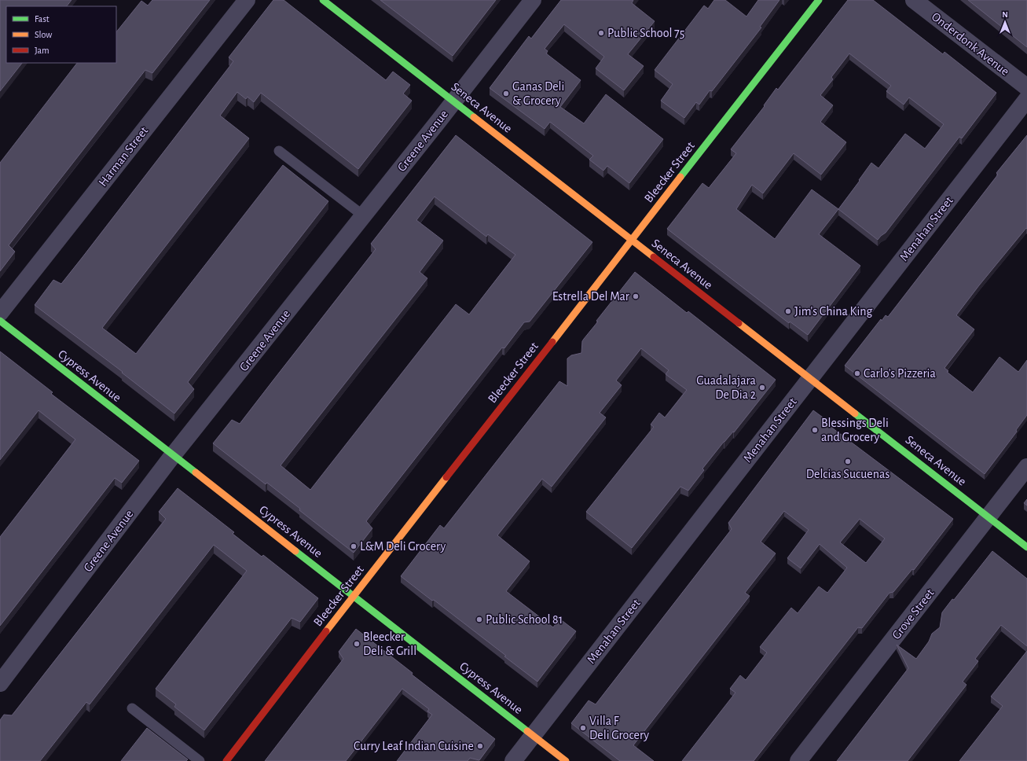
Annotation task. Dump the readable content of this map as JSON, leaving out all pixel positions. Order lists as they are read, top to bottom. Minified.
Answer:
{"streets":{"street":["Onderdonk Avenue","Seneca Avenue","Greene Avenue","Harman Street","Bleecker Street","Menahan Street","Cypress Avenue","Grove Street"]},"crossings":[["Seneca Avenue","Greene Avenue"],["Seneca Avenue","Bleecker Street"],["Seneca Avenue","Menahan Street"],["Seneca Avenue","Grove Street"],["Greene Avenue","Cypress Avenue"],["Bleecker Street","Cypress Avenue"],["Menahan Street","Cypress Avenue"]],"places":["Public School 75","Ganas Deli & Grocery","Estrella Del Mar","Jim's China King","Carlo’s Pizzeria","Guadalajara De Dia 2","Blessings Deli and Grocery","Delcias Sucuenas","L&M Deli Grocery","Public School 81","Bleecker Deli & Grill","Villa F Deli Grocery","Curry Leaf Indian Cuisine"],"legend":["Fast","Slow","Jam"],"north":"top"}
